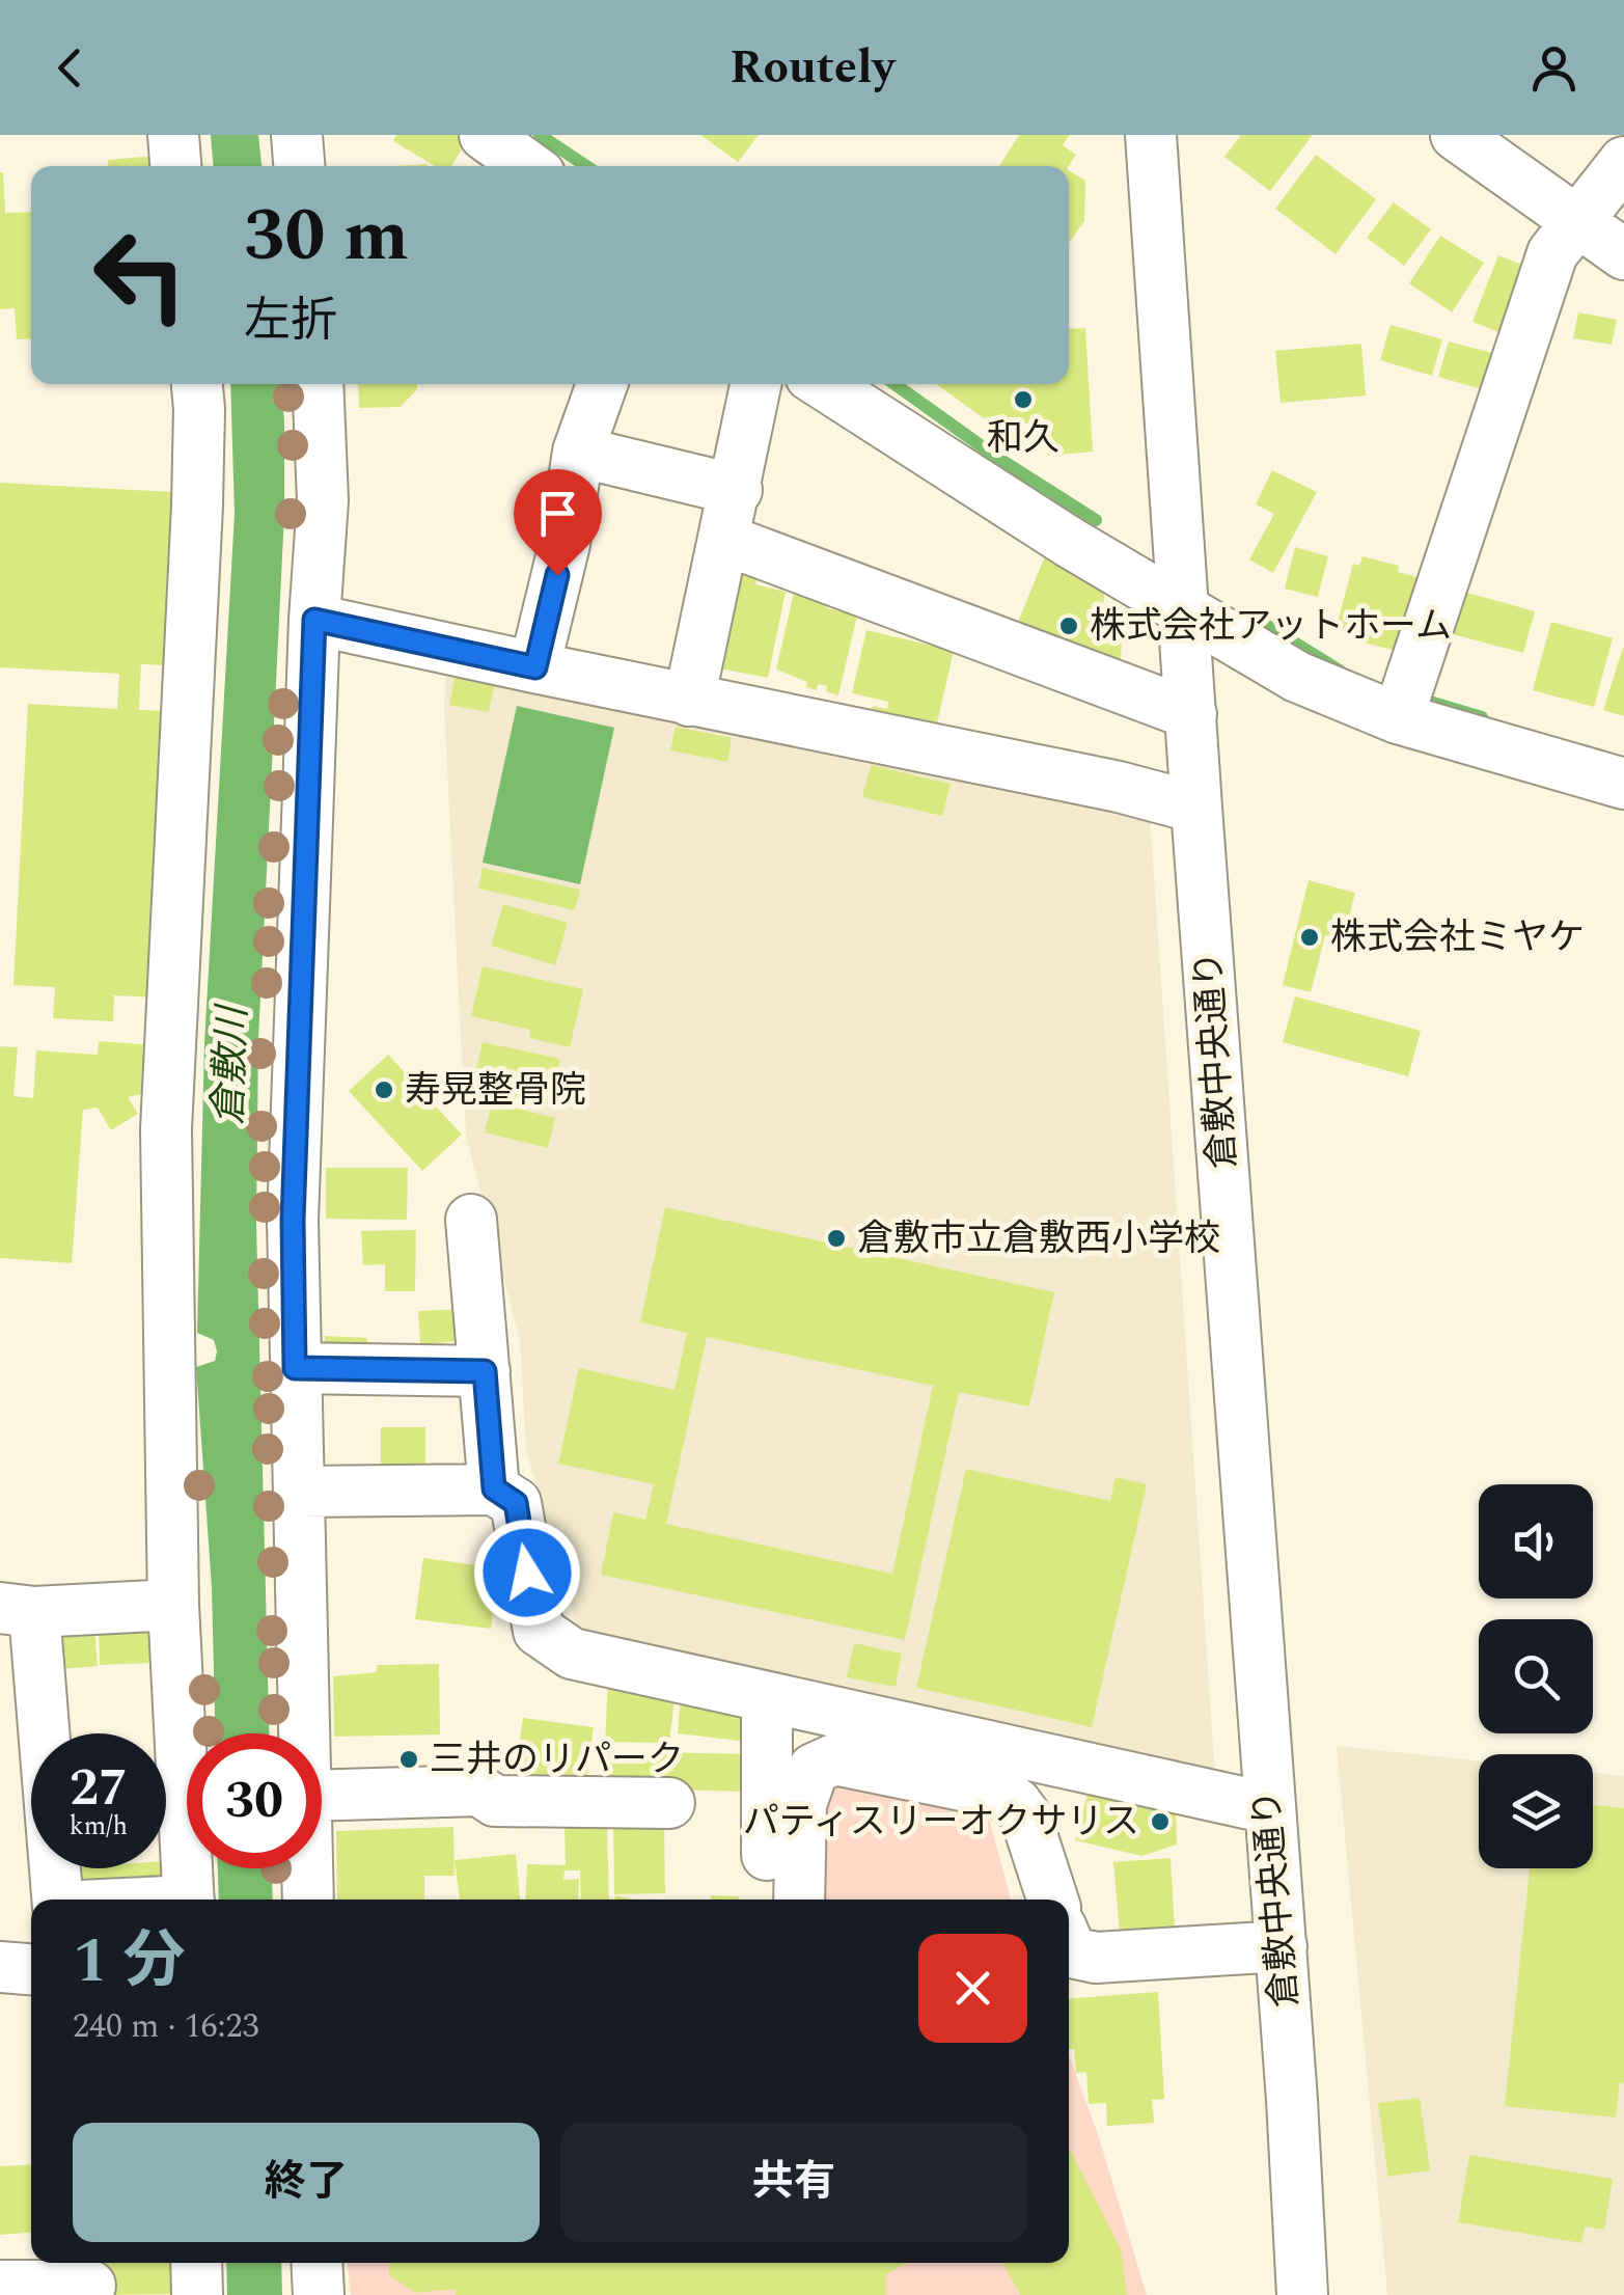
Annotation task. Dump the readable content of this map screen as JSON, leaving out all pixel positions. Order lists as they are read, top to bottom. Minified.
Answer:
{"streets":{"street":["倉敷中央通り"]},"water":["倉敷川"],"places":["和久","株式会社アットホーム","株式会社ミヤケ","寿晃整骨院","倉敷市立倉敷西小学校","三井のリパーク","パティスリーオクサリス"],"page":{"header":"Routely","turn":["30 m","左折"],"speed":"27 km/h","limit":"30","heading":["1 分","240 m · 16:23"],"buttons":["終了","共有"]}}
